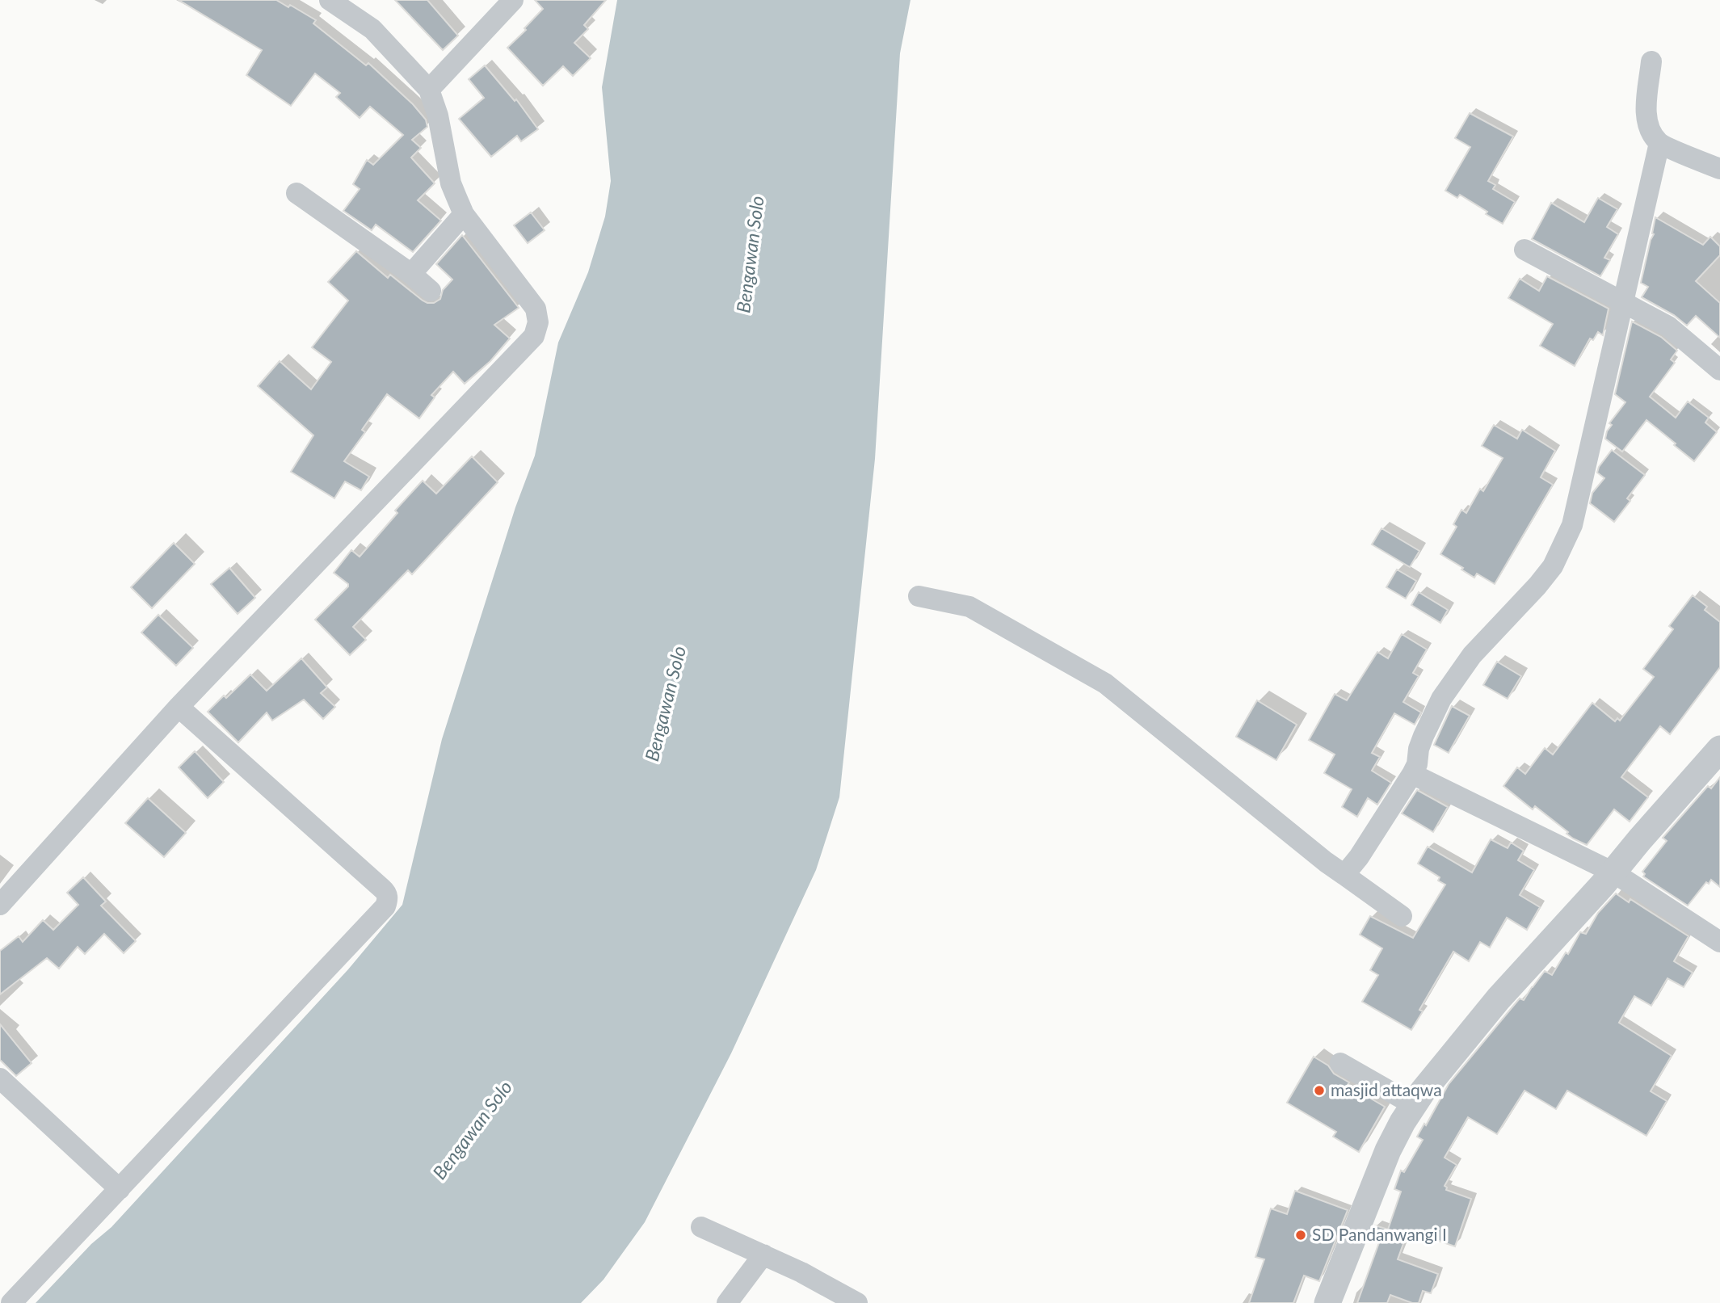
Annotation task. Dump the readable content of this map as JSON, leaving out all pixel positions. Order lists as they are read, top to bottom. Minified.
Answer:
{"water":["Bengawan Solo"],"places":["masjid attaqwa","SD Pandanwangi I"]}
